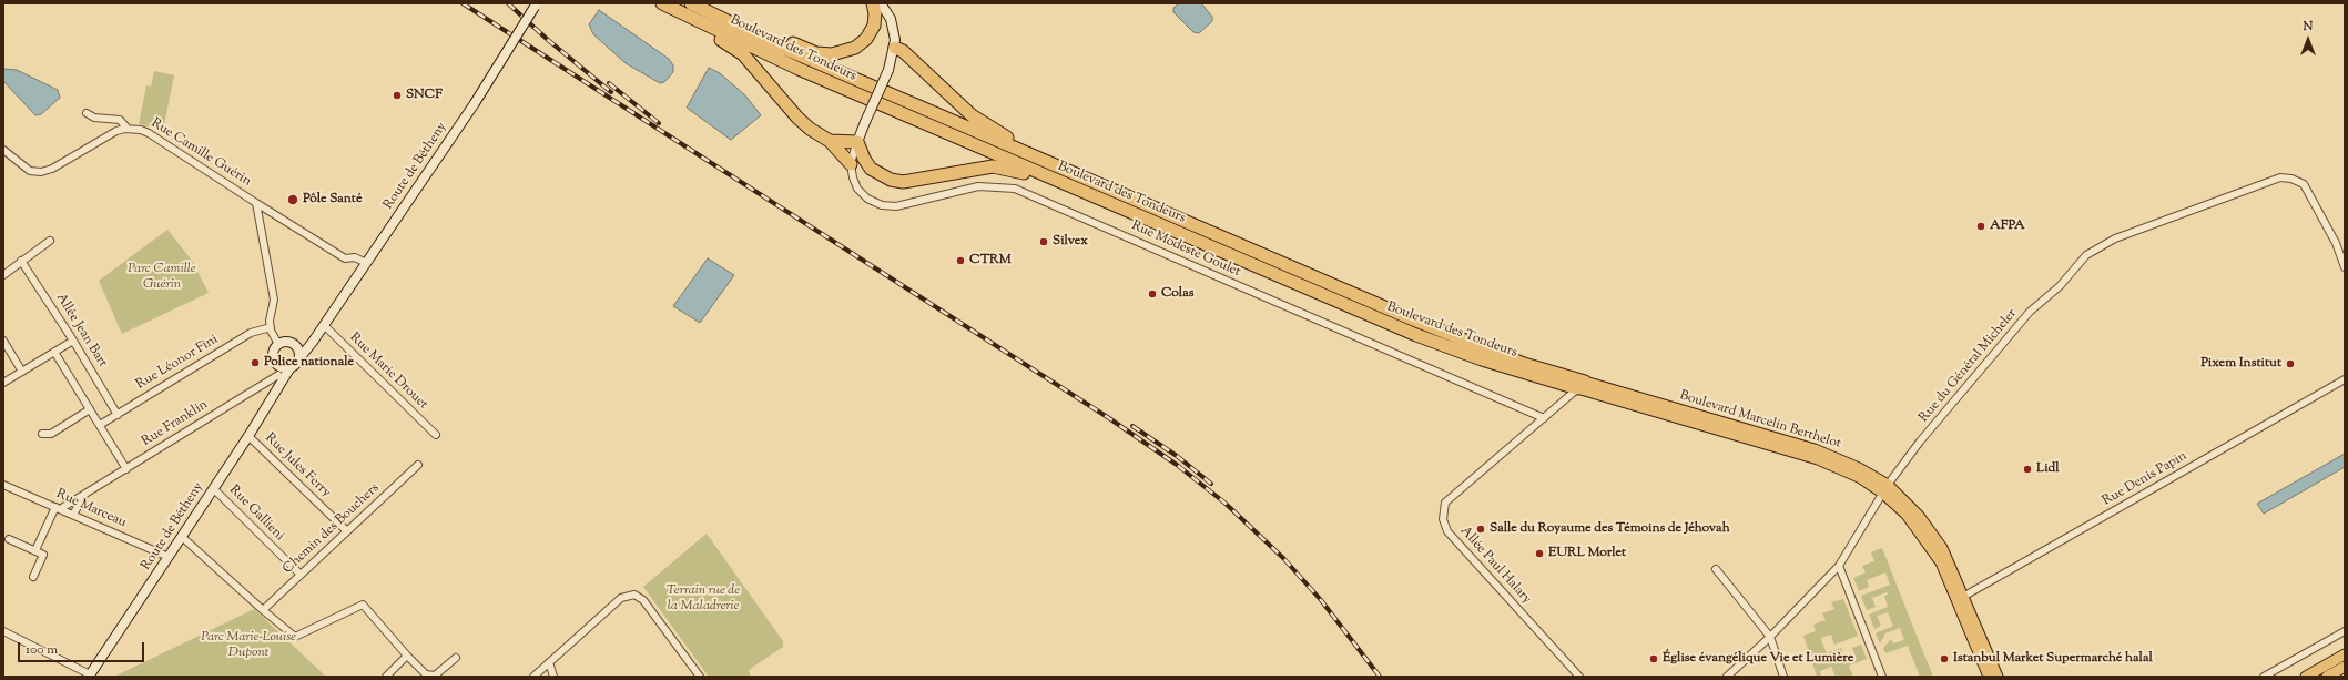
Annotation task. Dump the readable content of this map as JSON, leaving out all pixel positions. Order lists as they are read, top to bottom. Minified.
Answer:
{"streets":{"highway":["Boulevard des Tondeurs"],"main road":["Route de Bétheny","Boulevard Marcelin Berthelot"],"street":["Rue Camille Guérin","Rue Modeste Goulet","Allée Jean Bart","Rue Léonor Fini","Rue du Général Micheler","Rue Marie Drouet","Rue Franklin","Rue Jules Ferry","Rue Denis Papin","Rue Marceau","Rue Gallieni","Chemin des Bouchers","Allée Paul Halary"]},"crossings":[["Boulevard des Tondeurs","Boulevard Marcelin Berthelot"],["Boulevard des Tondeurs","Allée Paul Halary"],["Rue Camille Guérin","Rue Léonor Fini"],["Route de Bétheny","Rue Marie Drouet"],["Route de Bétheny","Rue Franklin"],["Route de Bétheny","Rue Jules Ferry"],["Route de Bétheny","Rue Marceau"],["Route de Bétheny","Rue Gallieni"],["Rue Modeste Goulet","Allée Paul Halary"],["Allée Jean Bart","Rue Léonor Fini"],["Rue du Général Micheler","Boulevard Marcelin Berthelot"],["Boulevard Marcelin Berthelot","Rue Denis Papin"],["Boulevard Marcelin Berthelot","Allée Paul Halary"],["Rue Franklin","Rue Marceau"],["Rue Jules Ferry","Chemin des Bouchers"],["Rue Gallieni","Chemin des Bouchers"]],"parks":["Parc Camille Guérin","Terrain rue de la Maladrerie","Parc Marie-Louise Dupont"],"places":["SNCF","Pôle Santé","AFPA","Silvex","CTRM","Colas","Police nationale","Pixem Institut","Lidl","Salle du Royaume des Témoins de Jéhovah","EURL Morlet","Église évangélique Vie et Lumière","Istanbul Market Supermarché halal"],"scale_bar":"100 m","north":"top"}
